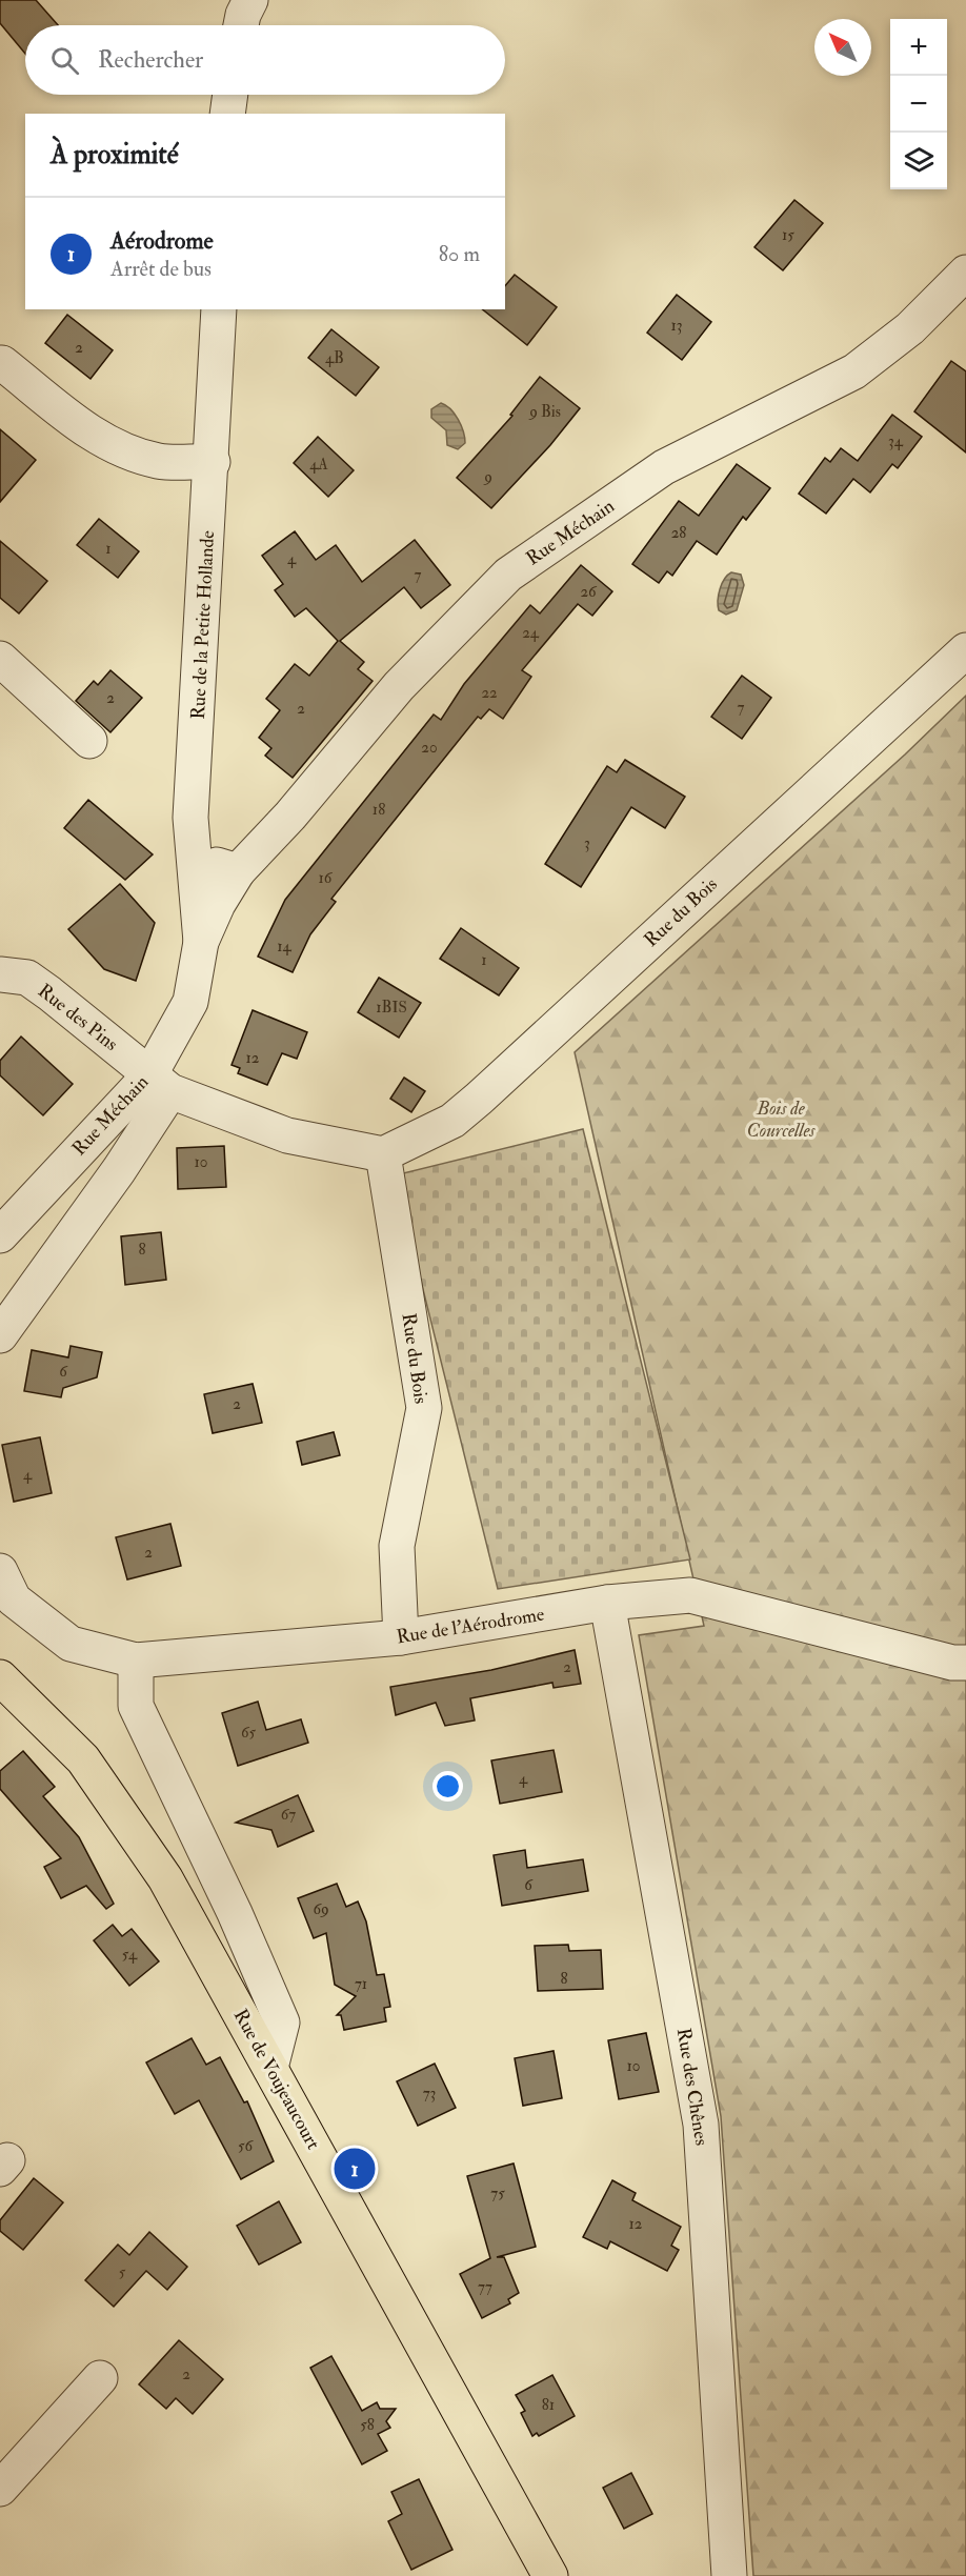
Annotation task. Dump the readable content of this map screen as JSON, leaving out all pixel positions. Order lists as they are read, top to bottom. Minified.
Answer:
{"streets":{"main road":["Rue de Voujeaucourt"],"street":["Rue Méchain","Rue de la Petite Hollande","Rue du Bois","Rue des Pins","Rue de l'Aérodrome","Rue des Chênes"]},"crossings":[["Rue Méchain","Rue de la Petite Hollande"],["Rue Méchain","Rue des Pins"],["Rue du Bois","Rue de l'Aérodrome"],["Rue de l'Aérodrome","Rue des Chênes"]],"parks":["Bois de Courcelles"],"house_numbers":["15","13","2","4B","9 Bis","34","4A","9","28","1","4","7","26","24","22","2","7","2","20","18","3","16","14","1","1BIS","12","10","8","6","2","4","2","2","65","4","67","6","69","54","8","71","10","73","56","75","12","5","77","2","81","58"],"north":"top left","page":{"map_buttons":["+","−"],"search":"Rechercher","heading":"À proximité","list":[{"mark":"1","name":"Aérodrome","note":"Arrêt de bus","value":"80 m"}],"pins":"1"}}
